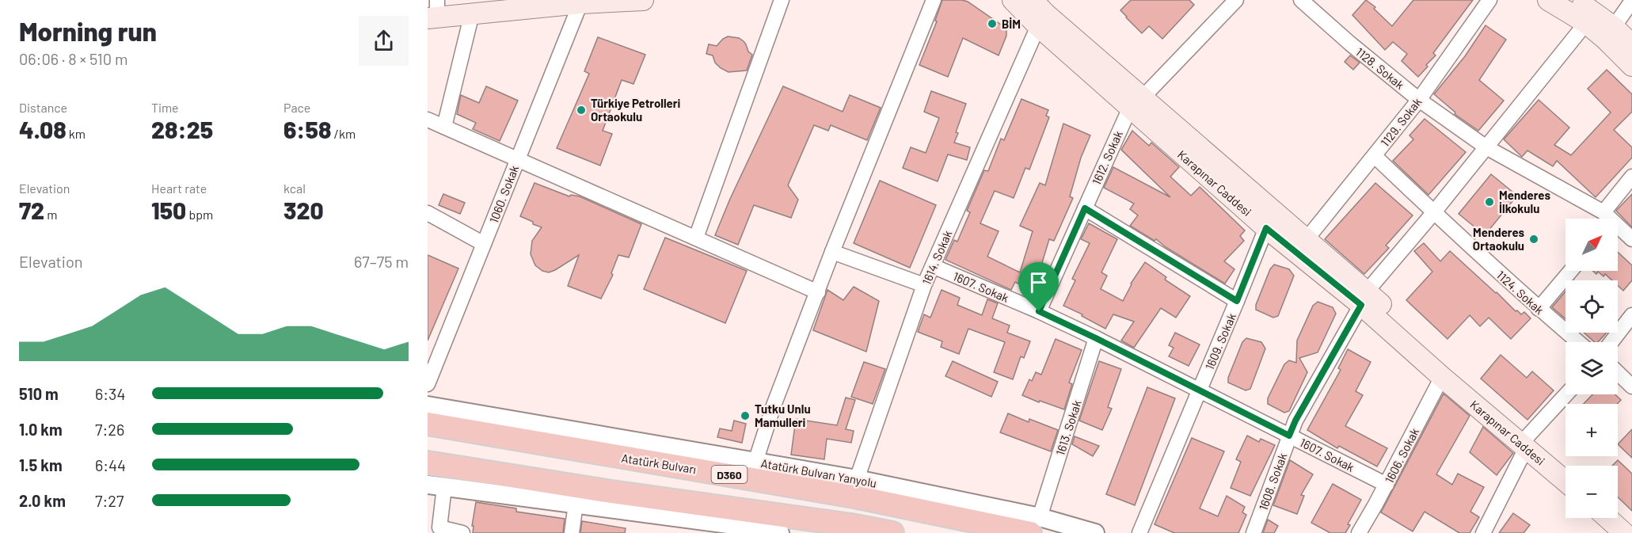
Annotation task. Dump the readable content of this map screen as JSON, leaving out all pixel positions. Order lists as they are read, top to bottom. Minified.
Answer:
{"streets":{"highway":["Atatürk Bulvarı","D360"],"main road":["Karapınar Caddesi"],"street":["1128. Sokak","1129. Sokak","1612. Sokak","1060. Sokak","1614. Sokak","1607. Sokak","1124. Sokak","1609. Sokak","1613. Sokak","1606. Sokak","Atatürk Bulvarı Yanyolu","1608. Sokak"]},"crossings":[["1128. Sokak","1129. Sokak"],["1129. Sokak","Karapınar Caddesi"],["1129. Sokak","1124. Sokak"],["1612. Sokak","Karapınar Caddesi"],["1612. Sokak","1607. Sokak"],["Karapınar Caddesi","1614. Sokak"],["Karapınar Caddesi","1609. Sokak"],["Karapınar Caddesi","1606. Sokak"],["Karapınar Caddesi","1608. Sokak"],["1614. Sokak","1607. Sokak"],["1614. Sokak","Atatürk Bulvarı"],["1614. Sokak","Atatürk Bulvarı Yanyolu"],["1607. Sokak","1609. Sokak"],["1607. Sokak","1613. Sokak"],["1607. Sokak","1606. Sokak"],["1607. Sokak","1608. Sokak"],["1613. Sokak","Atatürk Bulvarı"],["Atatürk Bulvarı","Atatürk Bulvarı Yanyolu"]],"places":["BİM","Türkiye Petrolleri Ortaokulu","Menderes İlkokulu","Menderes Ortaokulu","Tutku Unlu Mamulleri"],"north":"top right","page":{"heading":["Morning run","06:06 · 8 × 510 m"],"stats":[["Distance","4.08 km"],["Time","28:25"],["Pace","6:58 /km"],["Elevation","72 m"],["Heart rate","150 bpm"],["kcal","320"]],"map_buttons":["+","−"],"chart":["Elevation","67–75 m"],"list":[{"name":"510 m","note":"6:34"},{"name":"1.0 km","note":"7:26"},{"name":"1.5 km","note":"6:44"},{"name":"2.0 km","note":"7:27"}]}}
